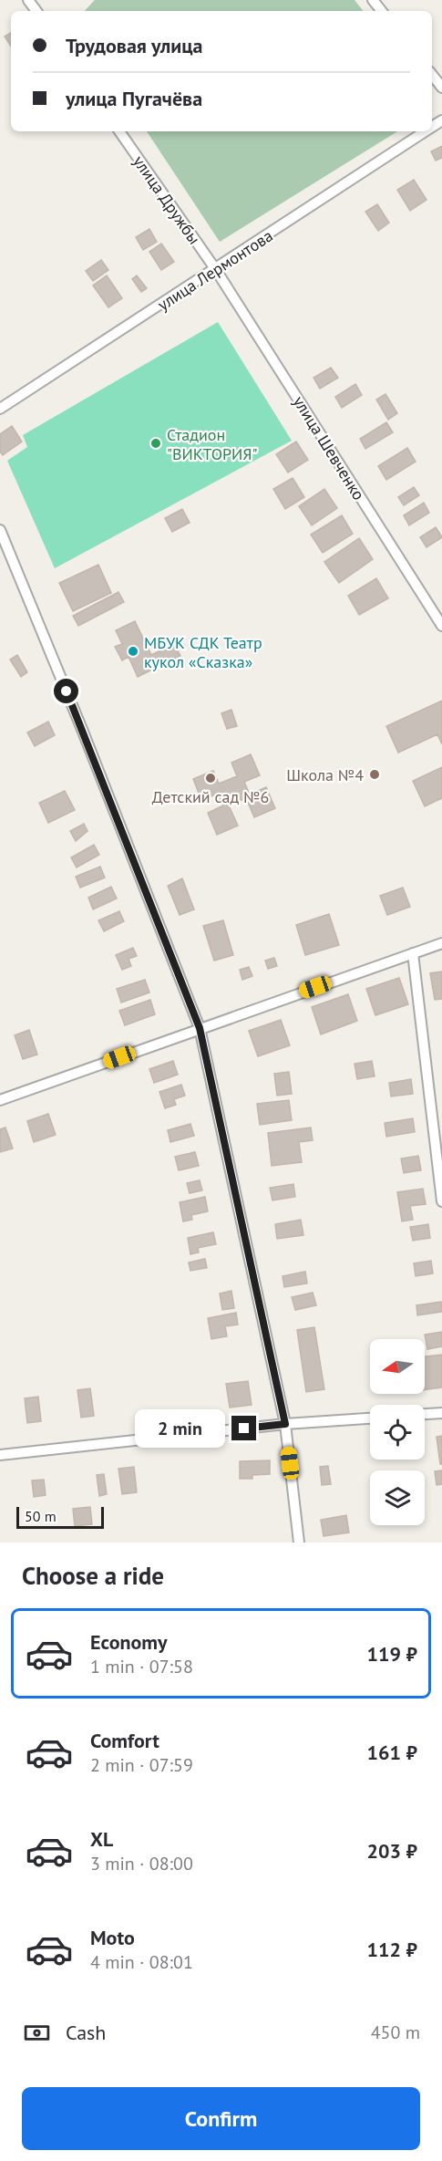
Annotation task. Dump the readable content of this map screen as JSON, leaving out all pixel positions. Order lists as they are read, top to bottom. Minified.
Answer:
{"streets":{"street":["улица Дружбы","улица Лермонтова","улица Шевченко"]},"crossings":[["улица Дружбы","улица Лермонтова"],["улица Дружбы","улица Шевченко"],["улица Лермонтова","улица Шевченко"]],"places":["Стадион \"ВИКТОРИЯ\"","МБУК СДК Театр кукол «Сказка»","Школа №4","Детский сад №6"],"scale_bar":"50 m","north":"left","page":{"banner":["Трудовая улица","улица Пугачёва"],"bubble":"2 min","scale":"50 m","heading":"Choose a ride","list":[{"name":"Economy","note":"1 min · 07:58","value":"119 ₽"},{"name":"Comfort","note":"2 min · 07:59","value":"161 ₽"},{"name":"XL","note":"3 min · 08:00","value":"203 ₽"},{"name":"Moto","note":"4 min · 08:01","value":"112 ₽"}],"pay":["Cash","450 m"],"buttons":"Confirm"}}
